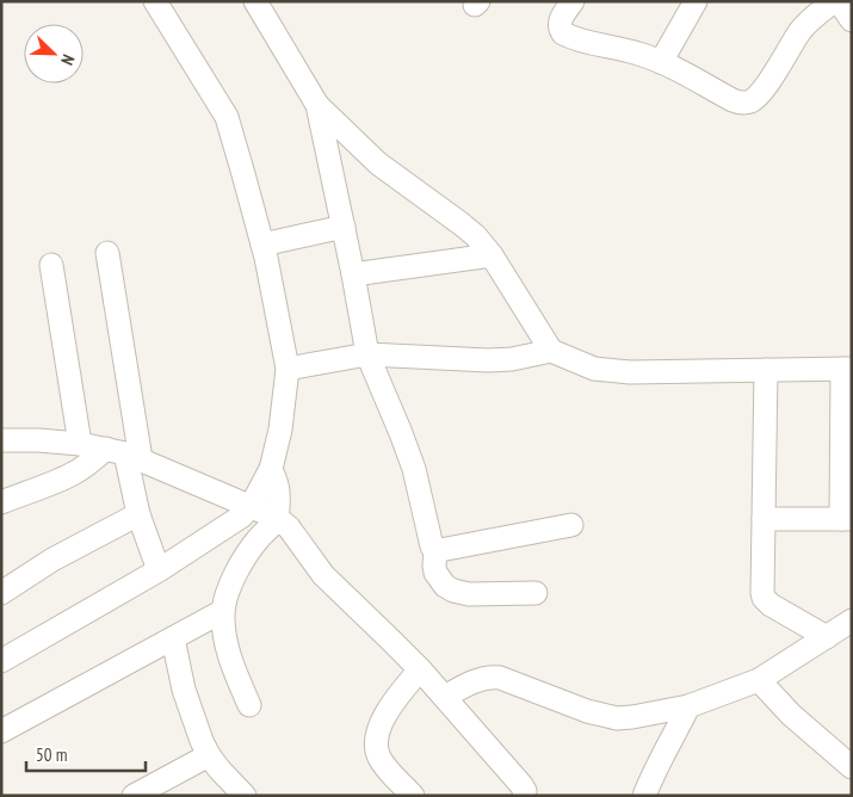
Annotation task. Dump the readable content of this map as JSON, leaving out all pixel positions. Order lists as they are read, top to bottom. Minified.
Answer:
{"scale_bar":"50 m","north":"bottom right"}
